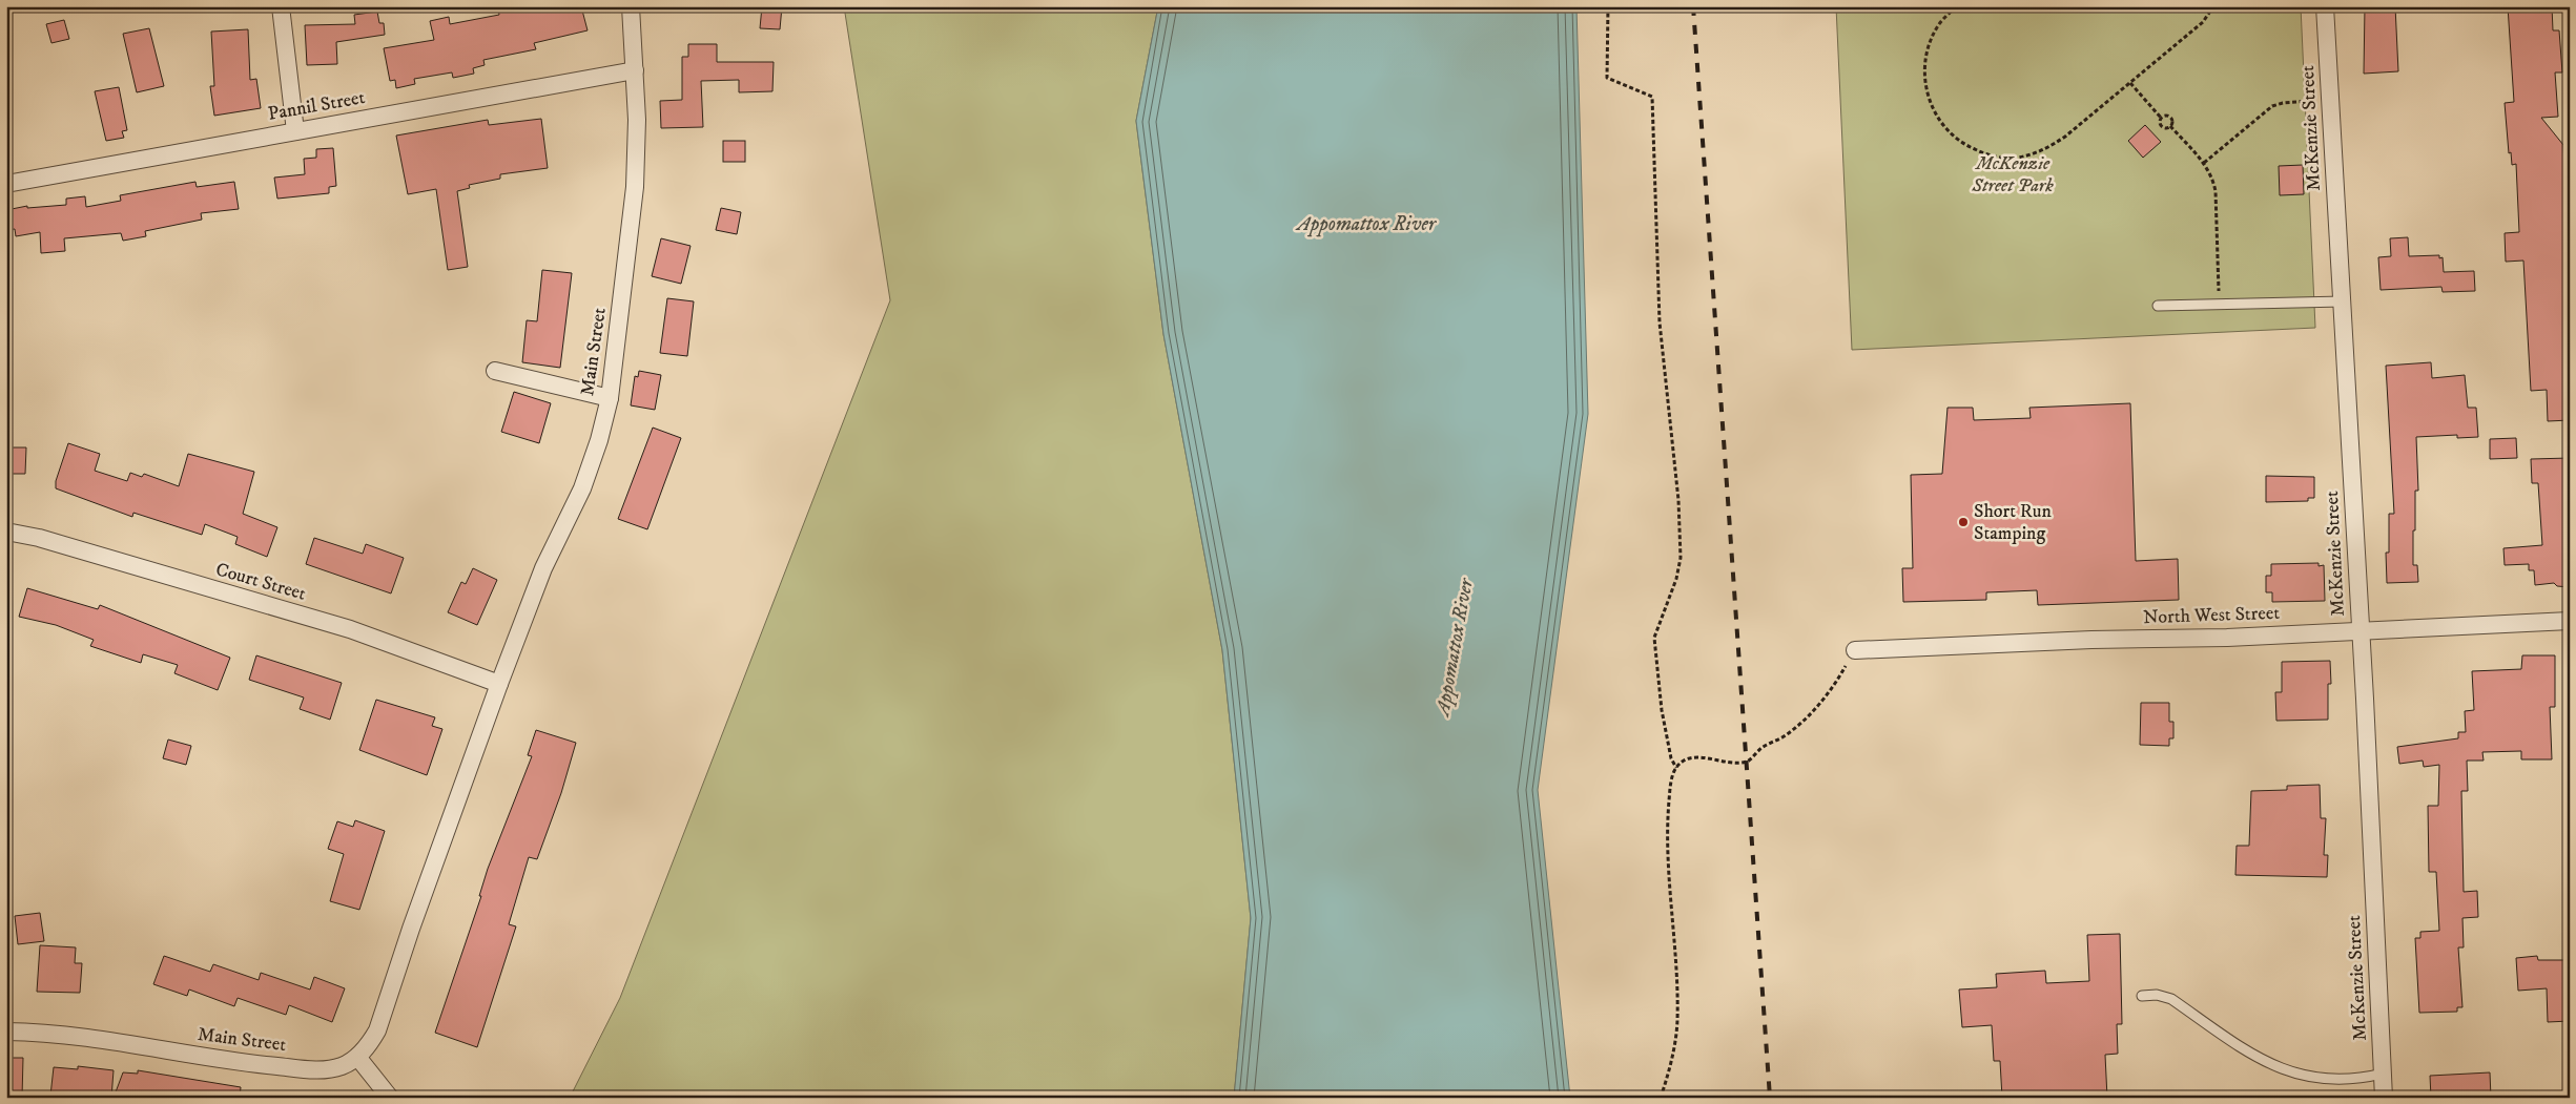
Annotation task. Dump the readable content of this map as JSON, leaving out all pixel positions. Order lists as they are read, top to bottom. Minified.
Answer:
{"streets":{"street":["Pannil Street","McKenzie Street","Main Street","Court Street","North West Street"]},"crossings":[["Pannil Street","Main Street"],["McKenzie Street","North West Street"],["Main Street","Court Street"]],"water":["Appomattox River"],"parks":["McKenzie Street Park"],"places":["Short Run Stamping"]}
